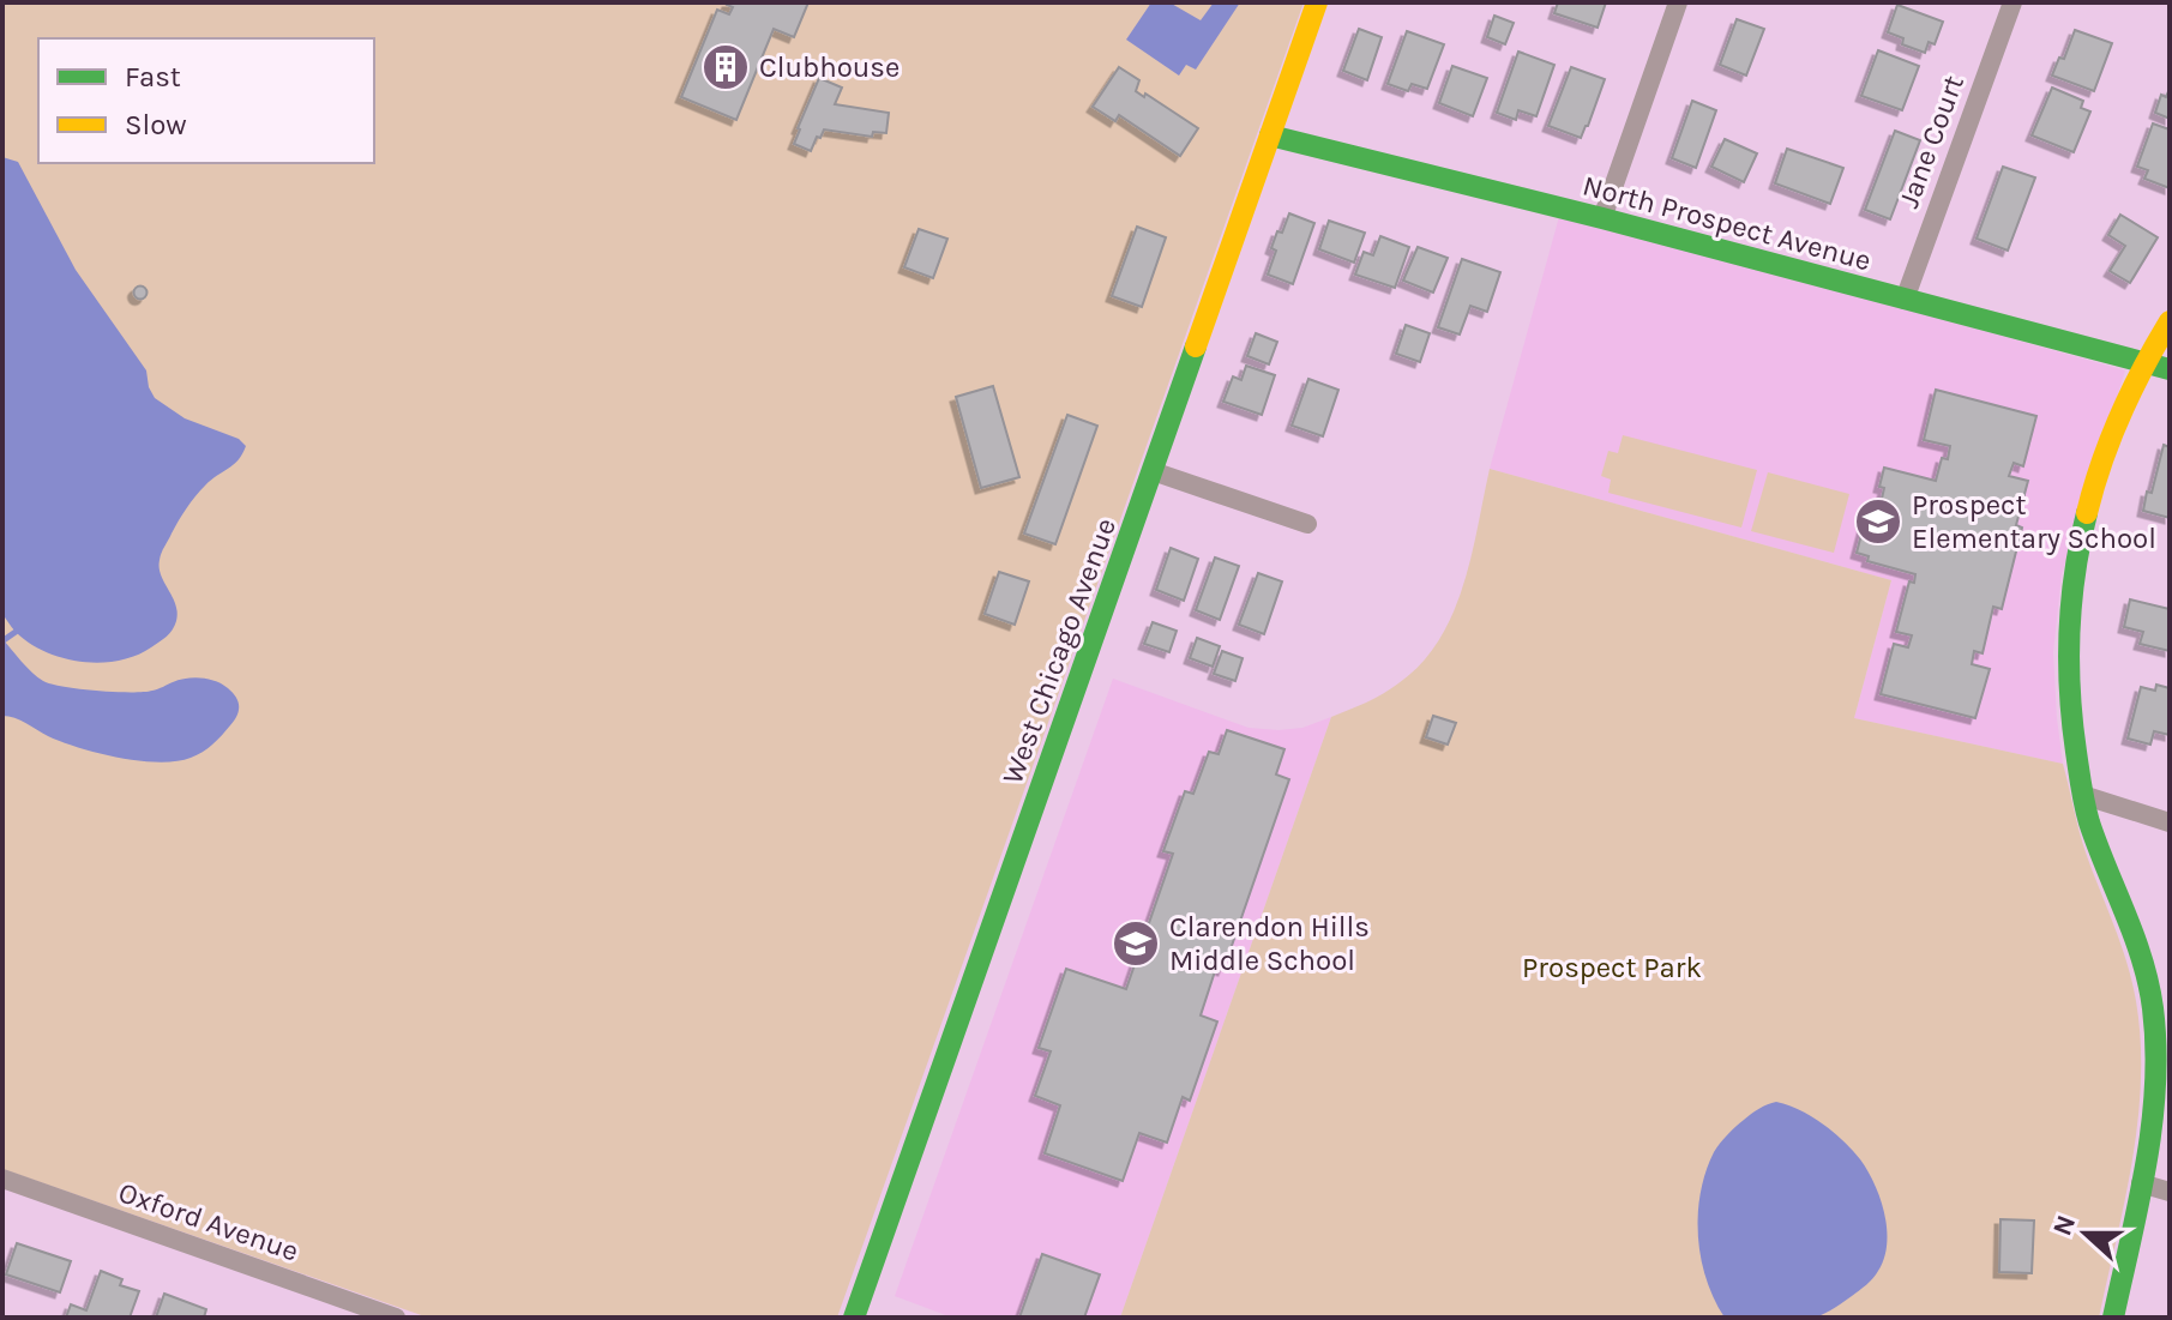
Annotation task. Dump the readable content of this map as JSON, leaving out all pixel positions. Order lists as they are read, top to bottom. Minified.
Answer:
{"streets":{"street":["Jane Court","North Prospect Avenue","West Chicago Avenue","Oxford Avenue"]},"crossings":[["Jane Court","North Prospect Avenue"],["North Prospect Avenue","West Chicago Avenue"]],"parks":["Prospect Park"],"places":{"building":["Clubhouse"],"school or university":["Prospect Elementary School","Clarendon Hills Middle School"]},"legend":["Fast","Slow"],"north":"left"}
